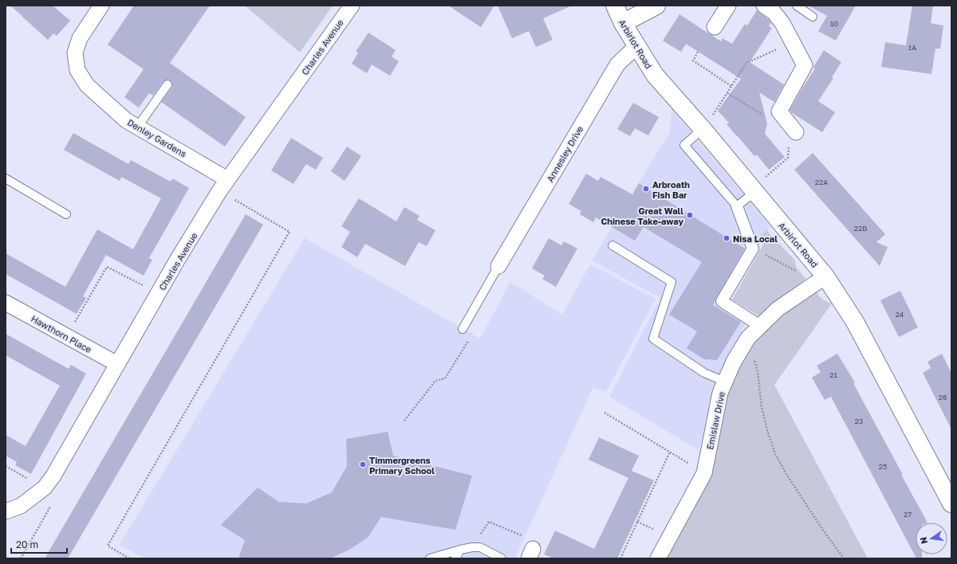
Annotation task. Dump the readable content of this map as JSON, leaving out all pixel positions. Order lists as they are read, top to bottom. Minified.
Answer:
{"streets":{"main road":["Arbirlot Road"],"street":["Charles Avenue","Denley Gardens","Annesley Drive","Hawthorn Place","Emislaw Drive"]},"crossings":[["Arbirlot Road","Annesley Drive"],["Arbirlot Road","Emislaw Drive"],["Charles Avenue","Denley Gardens"],["Charles Avenue","Hawthorn Place"]],"places":["Arbroath Fish Bar","Great Wall Chinese Take-away","Nisa Local","Timmergreens Primary School"],"house_numbers":["1G","1A","22A","22B","24","21","26","23","25","27"],"scale_bar":"20 m","north":"left"}
